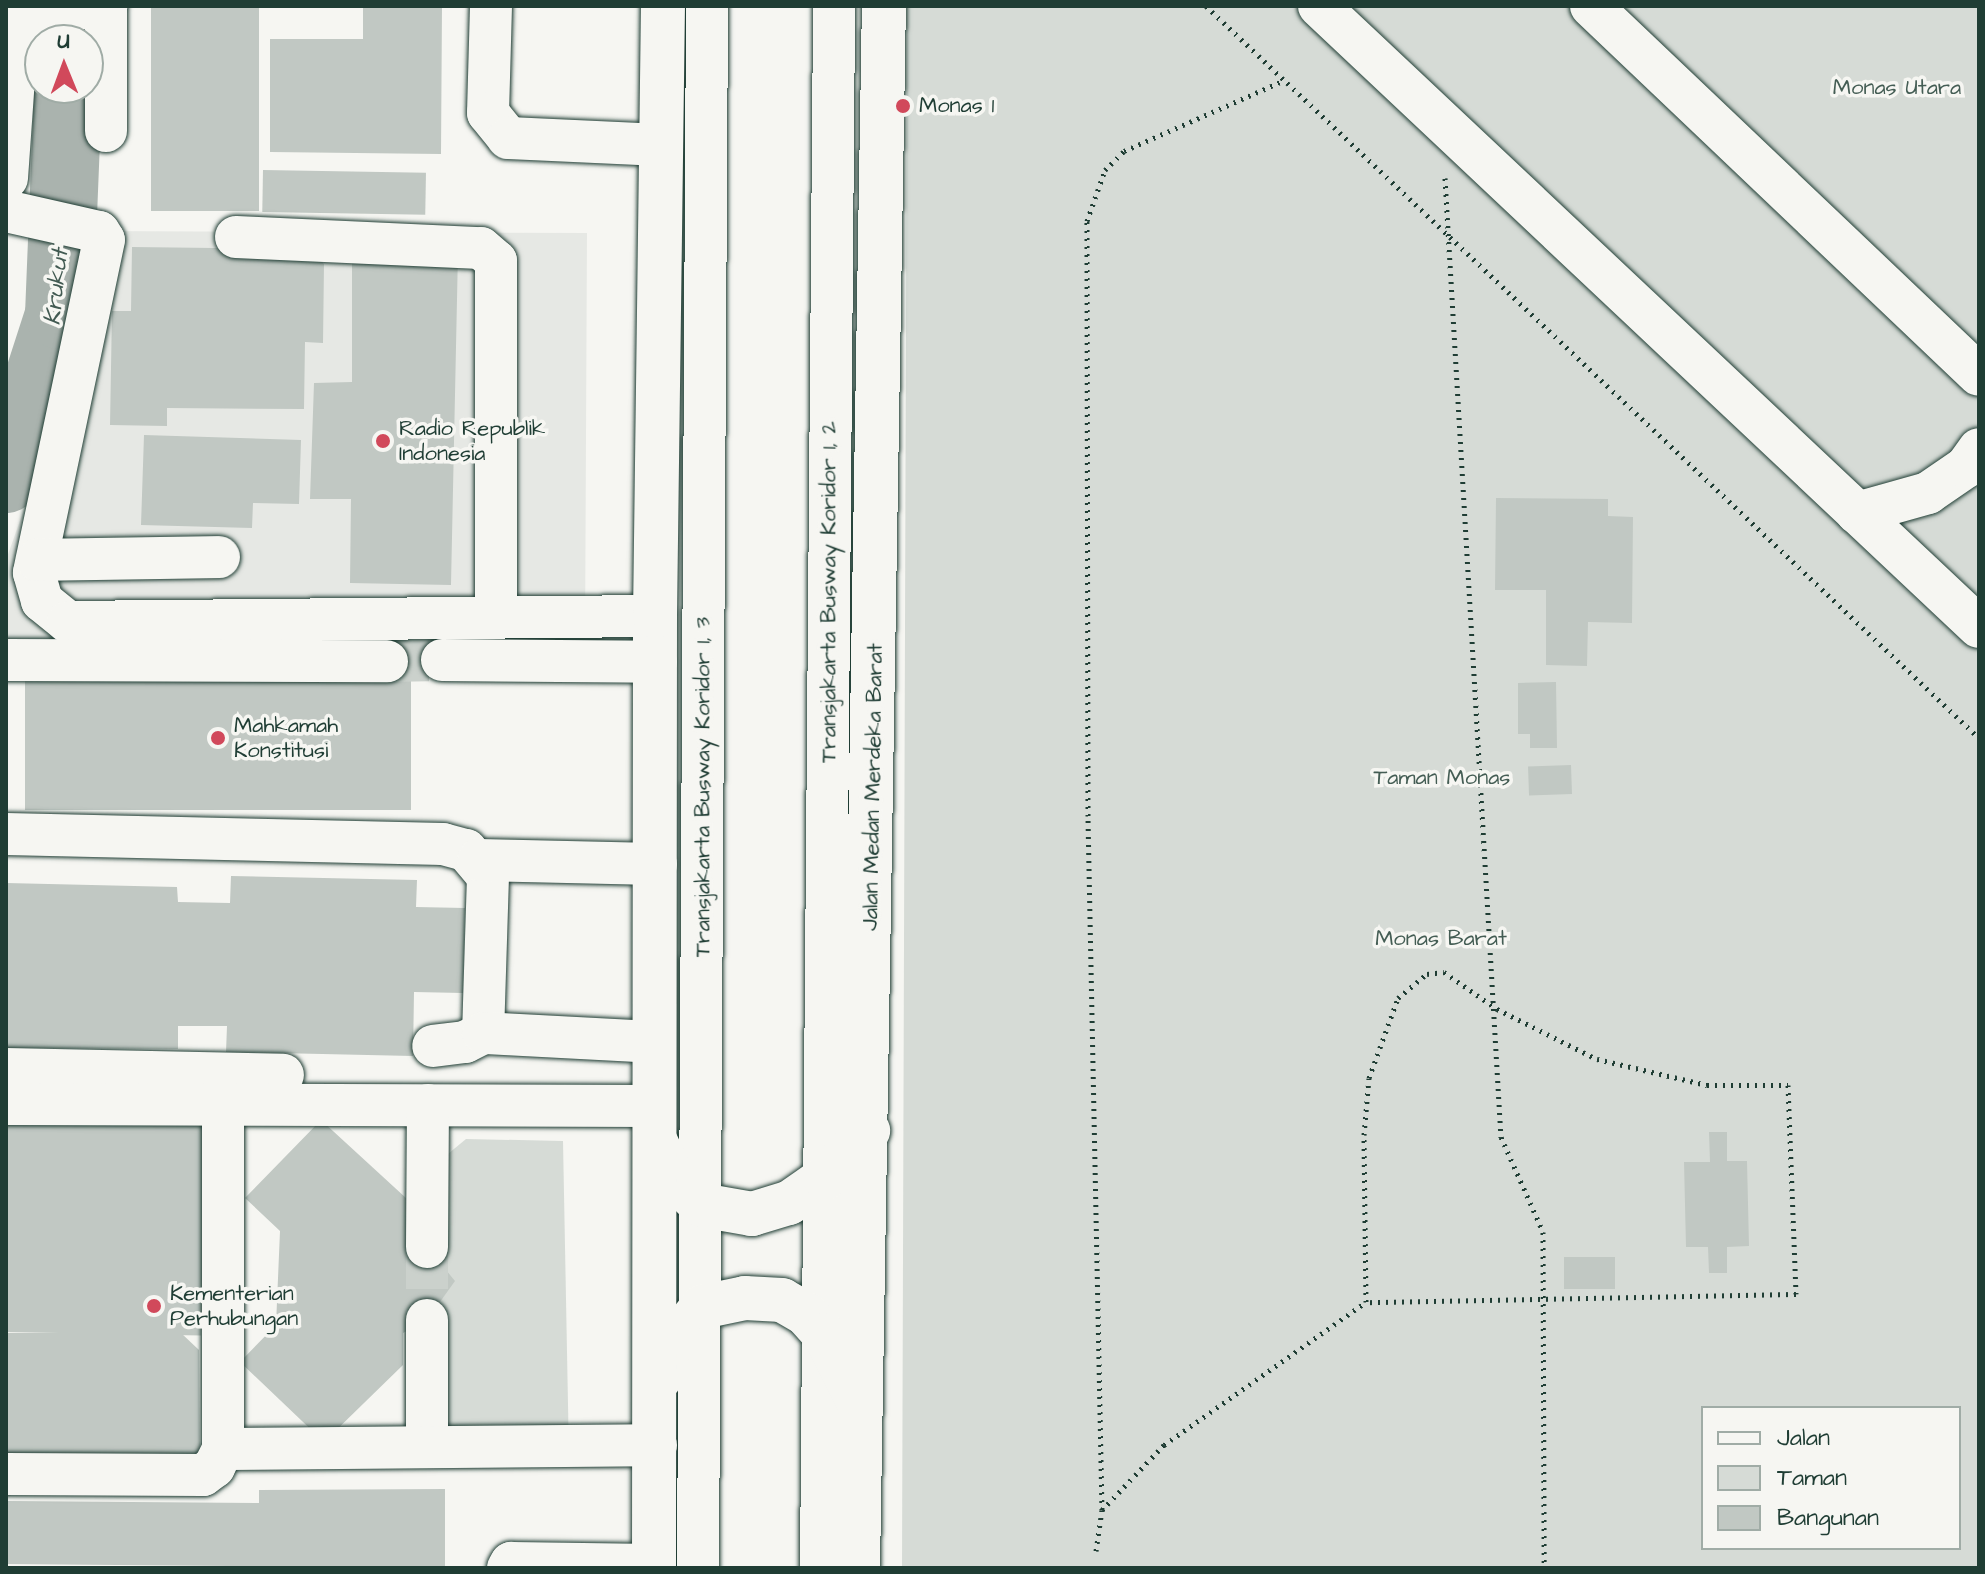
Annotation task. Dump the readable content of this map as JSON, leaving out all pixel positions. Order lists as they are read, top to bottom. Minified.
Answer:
{"streets":{"main road":["Jalan Medan Merdeka Barat"],"street":["Transjakarta Busway Koridor 1, 2","Transjakarta Busway Koridor 1, 3"]},"water":["Krukut"],"parks":["Monas Utara","Taman Monas","Monas Barat"],"places":["Monas 1","Radio Republik Indonesia","Mahkamah Konstitusi","Kementerian Perhubungan"],"legend":["Jalan","Taman","Bangunan"],"north":"top"}
